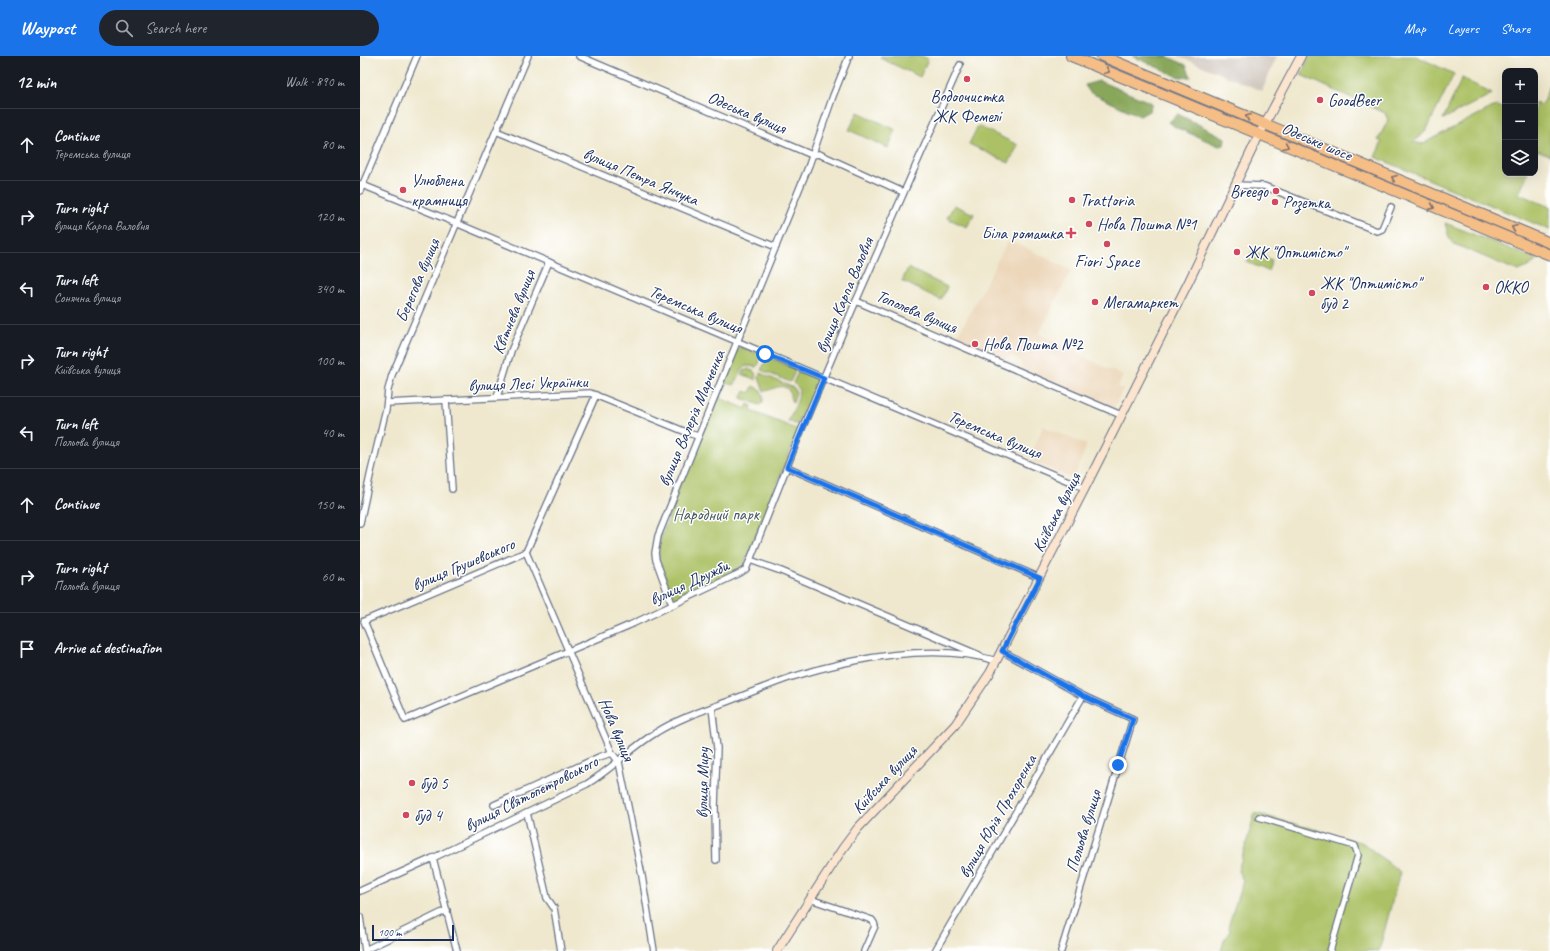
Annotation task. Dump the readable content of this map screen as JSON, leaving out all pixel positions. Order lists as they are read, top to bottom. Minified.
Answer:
{"streets":{"highway":["Одеське шосе"],"street":["Одеська вулиця","вулиця Петра Янчука","Берегова вулиця","вулиця Карпа Валовня","Теремська вулиця","Тополева вулиця","Квітнева вулиця","вулиця Лесі Українки","вулиця Валерія Марченка","Київська вулиця","вулиця Грушевського","вулиця Дружби","Нова вулиця","вулиця Миру","вулиця Святопетровського","вулиця Юрія Прохоренка","Польова вулиця"]},"crossings":[["Одеська вулиця","вулиця Карпа Валовня"],["Одеська вулиця","вулиця Валерія Марченка"],["Одеське шосе","Київська вулиця"],["вулиця Петра Янчука","Берегова вулиця"],["вулиця Петра Янчука","вулиця Валерія Марченка"],["Берегова вулиця","Теремська вулиця"],["Берегова вулиця","вулиця Лесі Українки"],["вулиця Карпа Валовня","Теремська вулиця"],["вулиця Карпа Валовня","Тополева вулиця"],["вулиця Карпа Валовня","вулиця Дружби"],["Теремська вулиця","Квітнева вулиця"],["Теремська вулиця","вулиця Валерія Марченка"],["Теремська вулиця","Київська вулиця"],["Тополева вулиця","Київська вулиця"],["Квітнева вулиця","вулиця Лесі Українки"],["вулиця Лесі Українки","вулиця Валерія Марченка"],["вулиця Лесі Українки","вулиця Грушевського"],["вулиця Валерія Марченка","вулиця Дружби"],["вулиця Грушевського","вулиця Дружби"],["вулиця Грушевського","Нова вулиця"],["вулиця Дружби","Нова вулиця"],["вулиця Дружби","вулиця Святопетровського"],["Нова вулиця","вулиця Святопетровського"],["вулиця Миру","вулиця Святопетровського"],["вулиця Юрія Прохоренка","Польова вулиця"]],"parks":["Народний парк"],"places":{"other":["Водоочистка ЖК Фемелі","GoodBeer","Улюблена крамниця","Breego","Trattoria","Розетка","Нова Пошта №1","Fiori Space","ЖК \"Оптимісто\"","ОККО","ЖК \"Оптимісто\" буд 2","Мегамаркет","Нова Пошта №2","буд 5","буд 4"],"health":["Біла ромашка"]},"scale_bar":"100 m","page":{"header":"Waypost","search":"Search here","nav":["Map","Layers","Share"],"heading":["12 min","Walk · 890 m"],"map_buttons":["+","−"],"list":[["Continue","Теремська вулиця","80 m"],["Turn right","вулиця Карпа Валовня","120 m"],["Turn left","Сонячна вулиця","340 m"],["Turn right","Київська вулиця","100 m"],["Turn left","Польова вулиця","40 m"],["Continue","150 m"],["Turn right","Польова вулиця","60 m"],"Arrive at destination"],"scale":"100 m"}}
